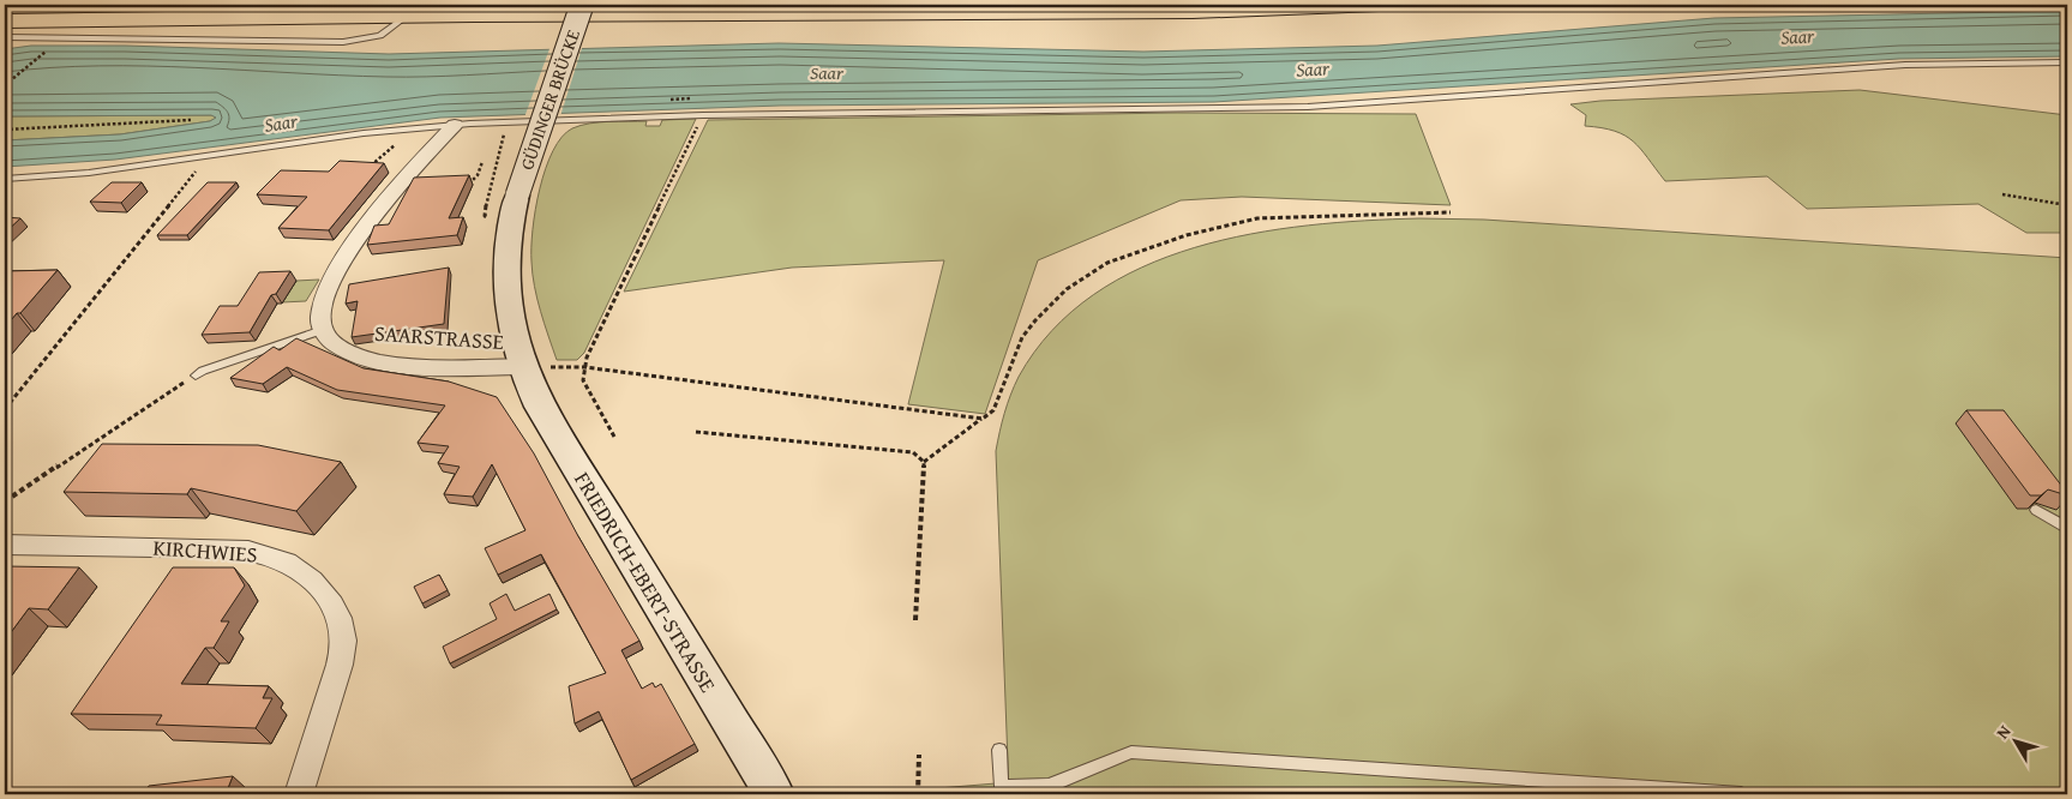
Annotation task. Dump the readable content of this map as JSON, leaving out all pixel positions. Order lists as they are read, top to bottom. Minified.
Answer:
{"streets":{"main road":["GÜDINGER BRÜCKE","FRIEDRICH-EBERT-STRASSE"],"street":["SAARSTRASSE","KIRCHWIES"]},"crossings":[["GÜDINGER BRÜCKE","SAARSTRASSE"],["GÜDINGER BRÜCKE","FRIEDRICH-EBERT-STRASSE"],["SAARSTRASSE","FRIEDRICH-EBERT-STRASSE"]],"water":["Saar"],"north":"top left"}
